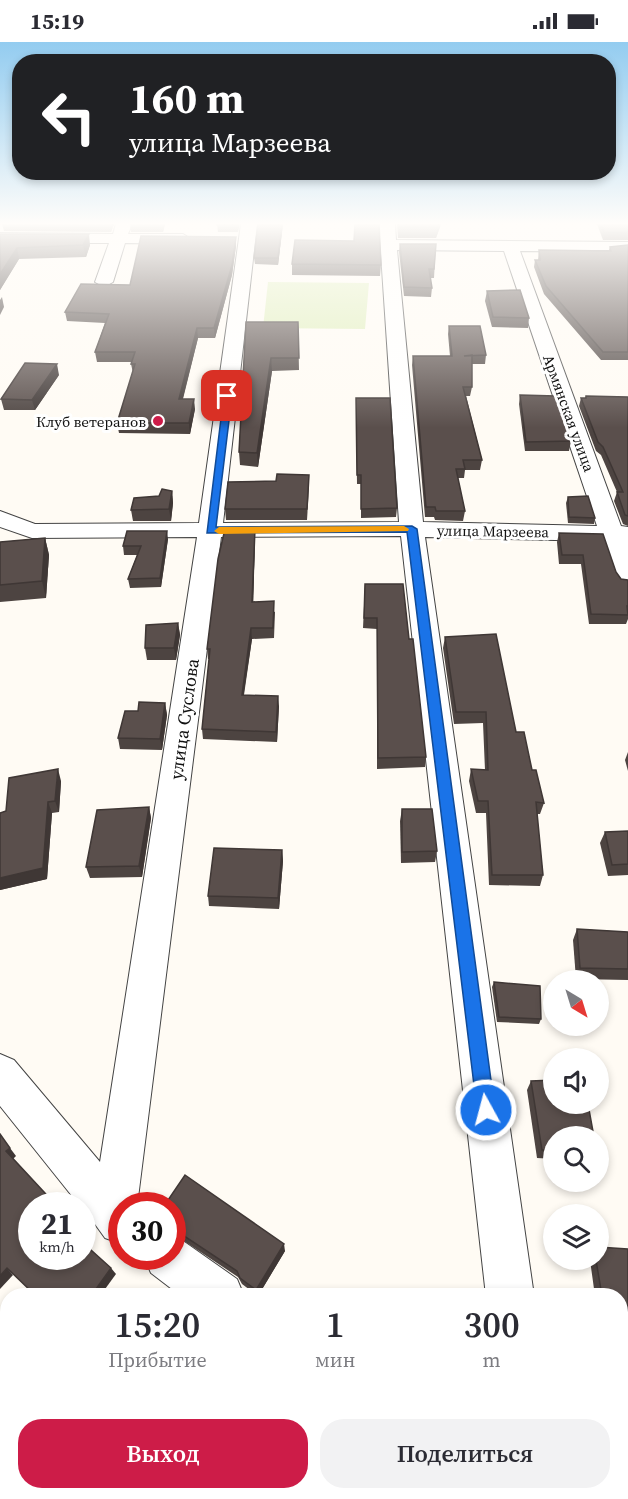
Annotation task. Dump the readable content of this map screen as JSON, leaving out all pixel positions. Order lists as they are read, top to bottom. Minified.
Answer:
{"streets":{"street":["Армянская улица","улица Марзеева","улица Суслова"]},"crossings":[["Армянская улица","улица Марзеева"],["улица Марзеева","улица Суслова"]],"places":["Клуб ветеранов"],"north":"bottom right","page":{"status":"15:19","turn":["160 m","улица Марзеева"],"speed":"21 km/h","limit":"30","eta":["15:20","Прибытие","1","мин","300","m"],"buttons":["Выход","Поделиться"]}}
